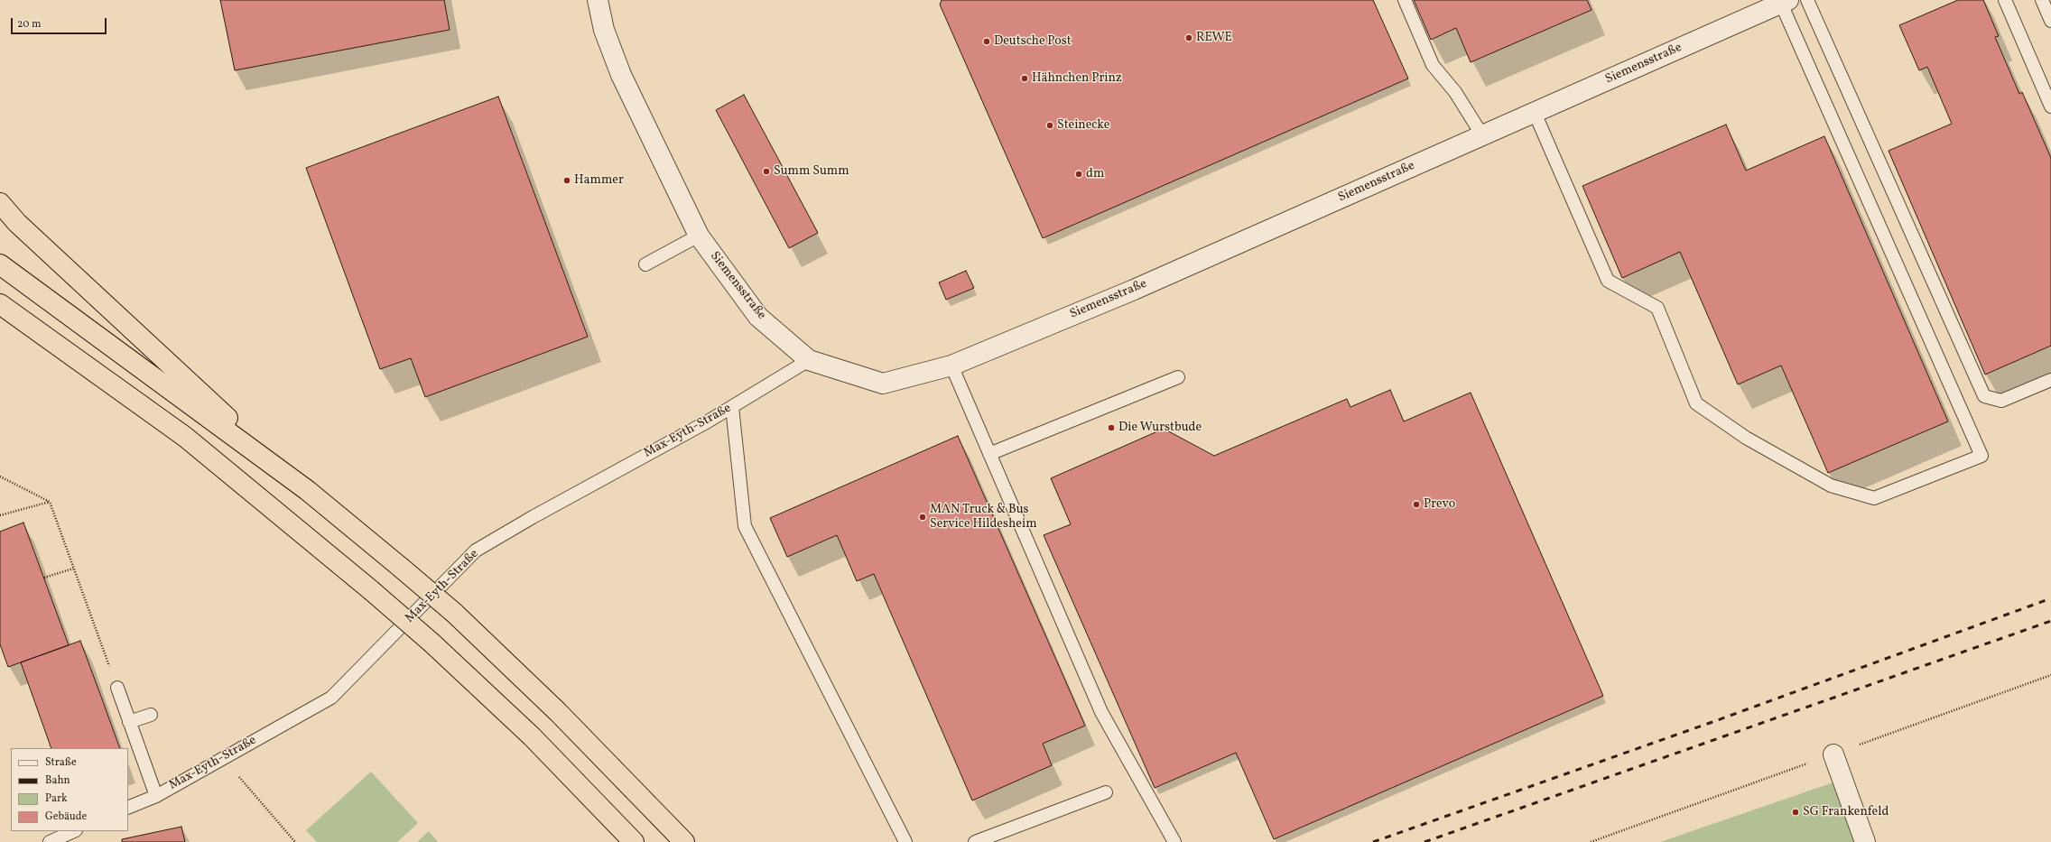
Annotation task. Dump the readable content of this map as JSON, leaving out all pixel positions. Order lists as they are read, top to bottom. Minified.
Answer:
{"streets":{"street":["Siemensstraße"],"lane":["Max-Eyth-Straße"]},"crossings":[["Siemensstraße","Max-Eyth-Straße"]],"places":["REWE","Deutsche Post","Hähnchen Prinz","Steinecke","Summ Summ","dm","Hammer","Die Wurstbude","Prevo","MAN Truck & Bus Service Hildesheim","SG Frankenfeld"],"legend":["Straße","Bahn","Park","Gebäude"],"scale_bar":"20 m"}
